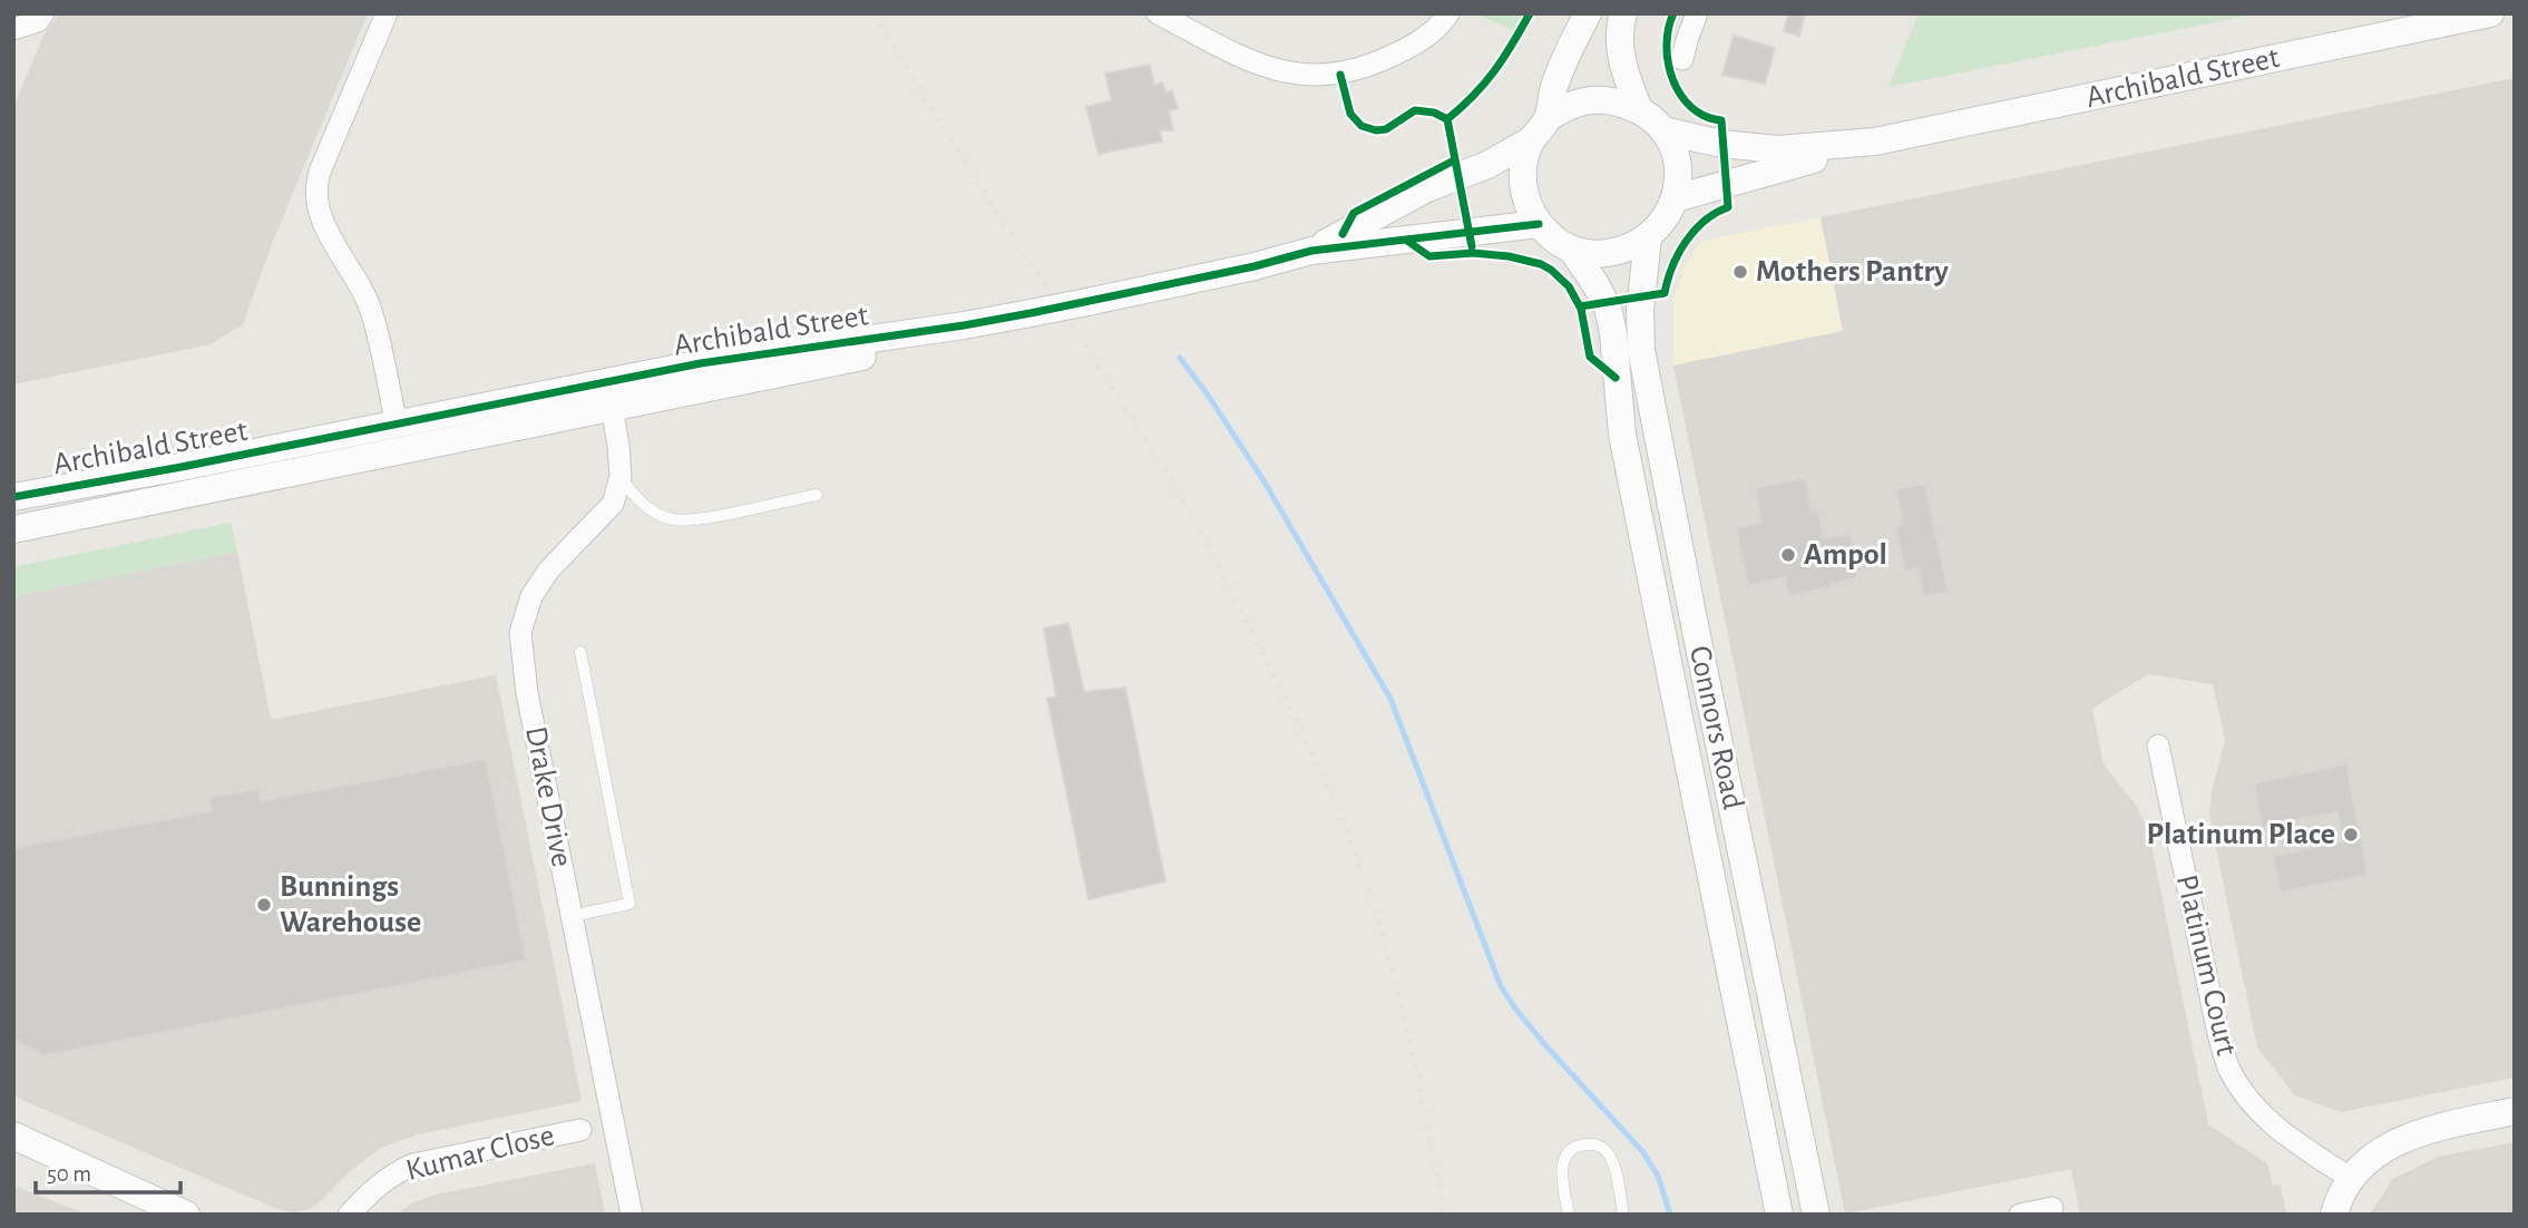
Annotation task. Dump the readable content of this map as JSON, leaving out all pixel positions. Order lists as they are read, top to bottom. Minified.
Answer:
{"streets":{"street":["Archibald Street","Connors Road","Drake Drive","Platinum Court","Kumar Close"]},"crossings":[["Archibald Street","Connors Road"],["Archibald Street","Drake Drive"]],"places":["Mothers Pantry","Ampol","Platinum Place","Bunnings Warehouse"],"scale_bar":"50 m"}
